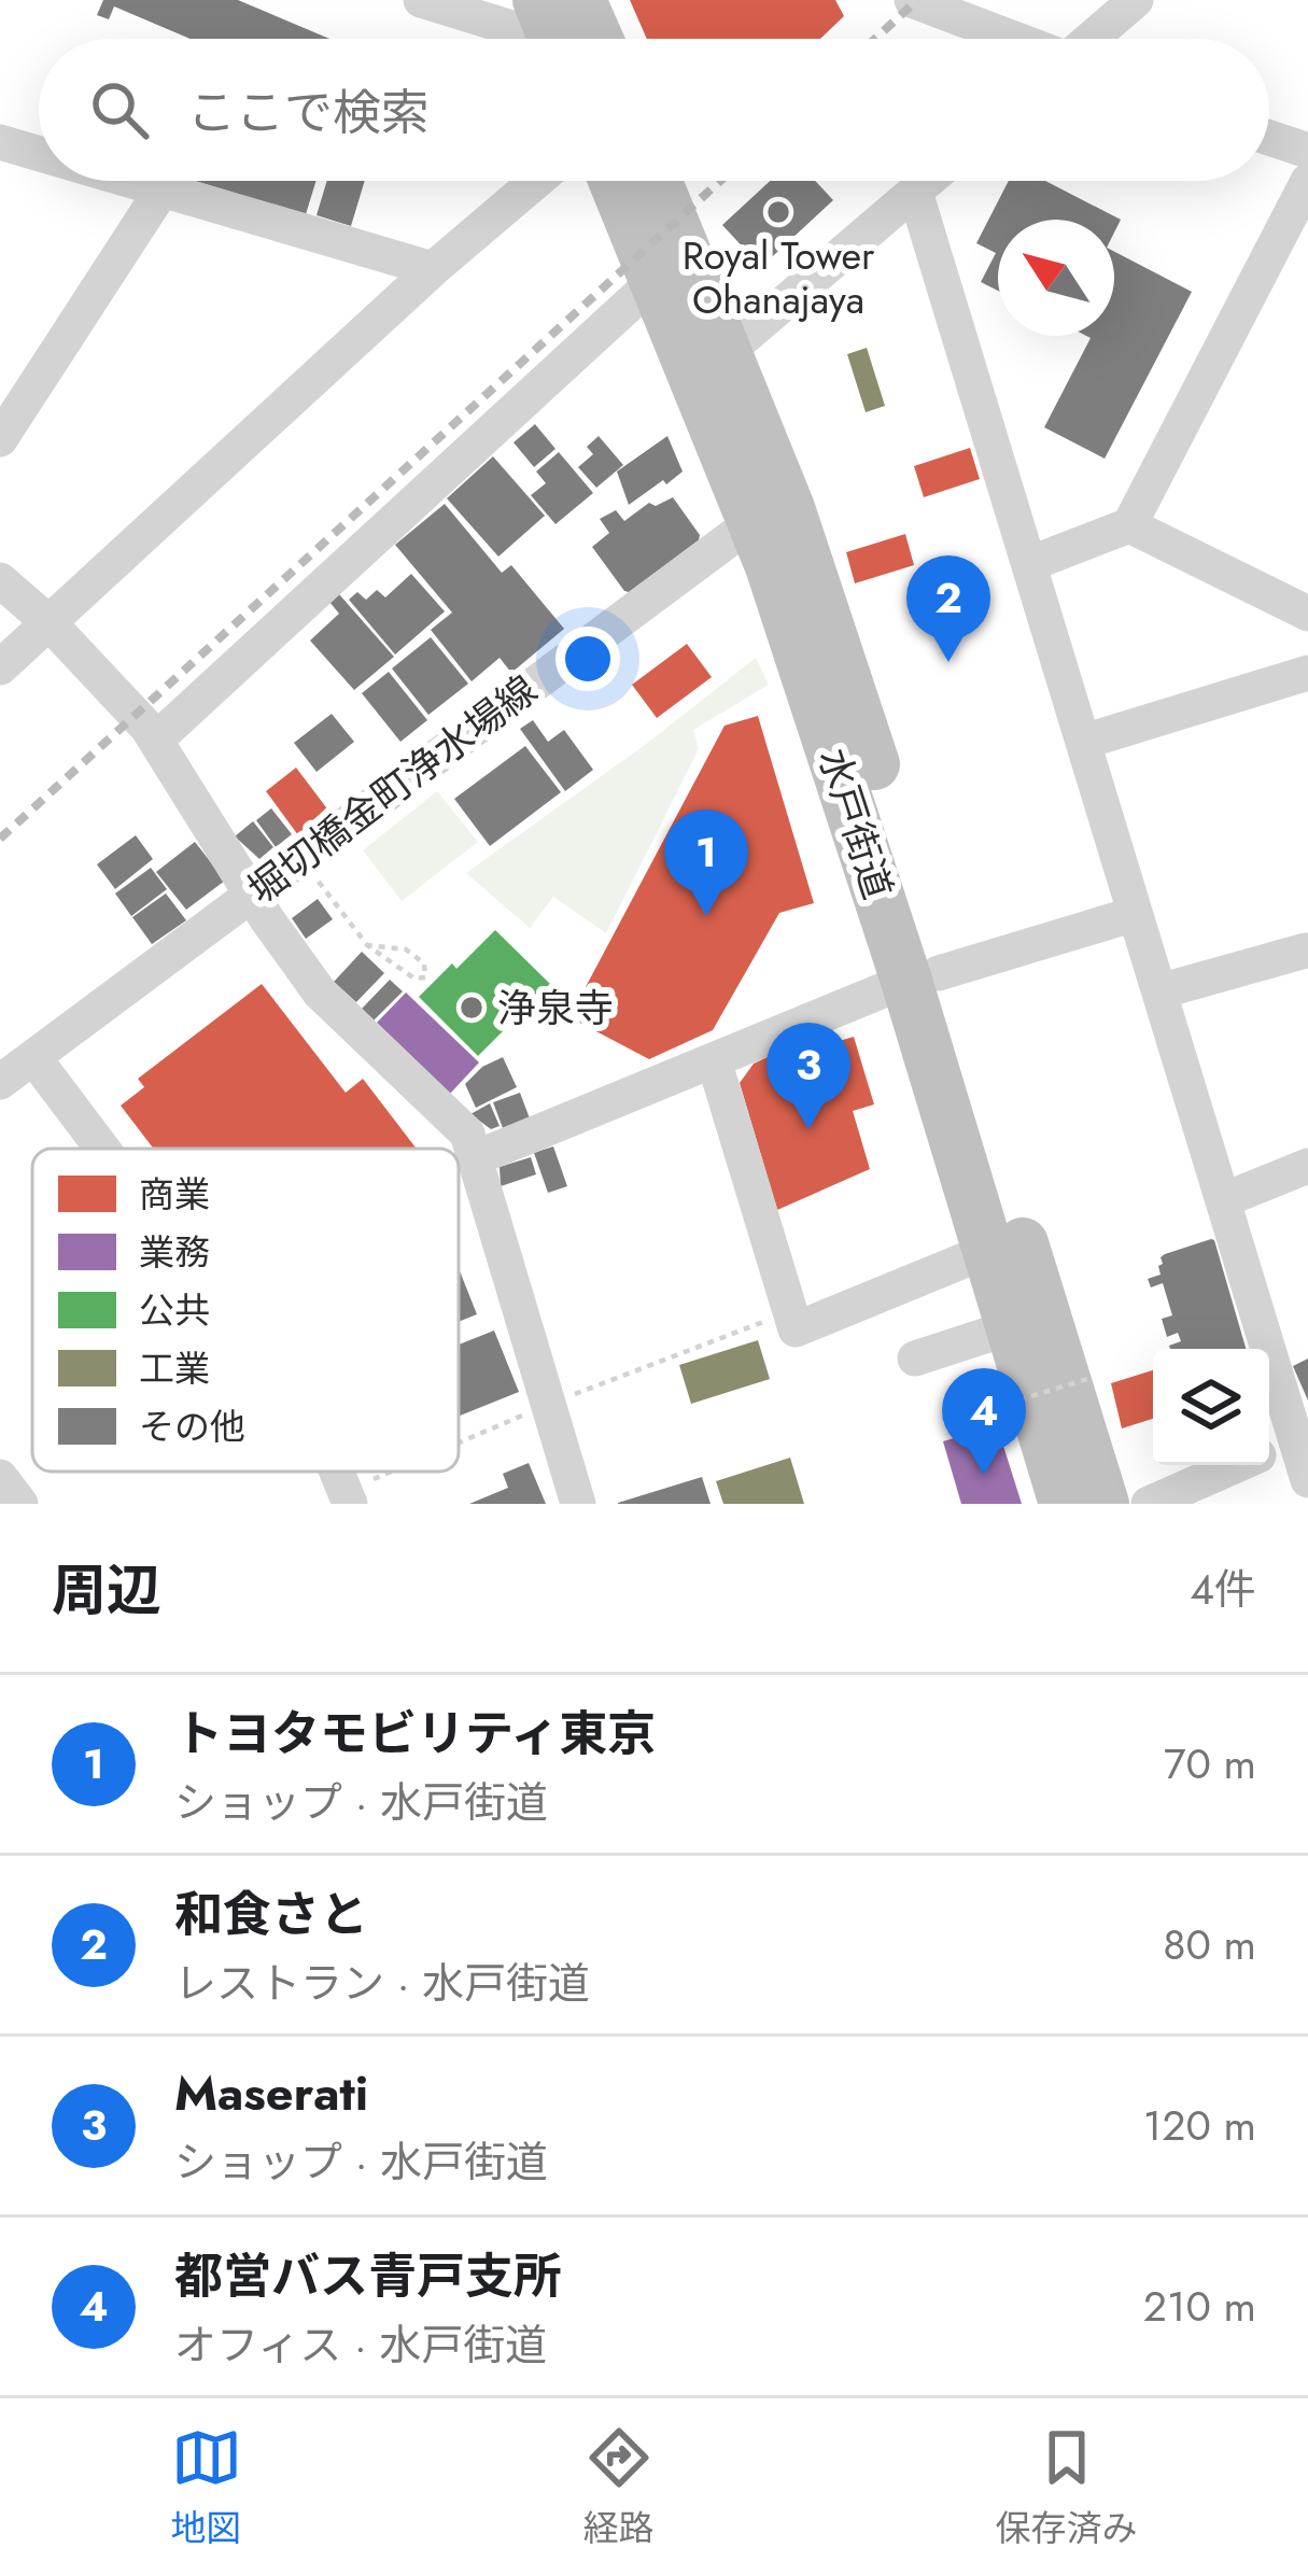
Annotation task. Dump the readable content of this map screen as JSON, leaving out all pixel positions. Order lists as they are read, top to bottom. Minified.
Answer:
{"streets":{"highway":["水戸街道"],"street":["堀切橋金町浄水場線"]},"crossings":[["堀切橋金町浄水場線","水戸街道"]],"places":["Royal Tower Ohanajaya","浄泉寺"],"legend":["商業","業務","公共","工業","その他"],"north":"top left","page":{"search":"ここで検索","pins":["2","1","3","4"],"heading":["周辺","4件"],"list":[{"mark":"1","name":"トヨタモビリティ東京","note":"ショップ · 水戸街道","value":"70 m"},{"mark":"2","name":"和食さと","note":"レストラン · 水戸街道","value":"80 m"},{"mark":"3","name":"Maserati","note":"ショップ · 水戸街道","value":"120 m"},{"mark":"4","name":"都営バス青戸支所","note":"オフィス · 水戸街道","value":"210 m"}],"nav":["地図","経路","保存済み"]}}
